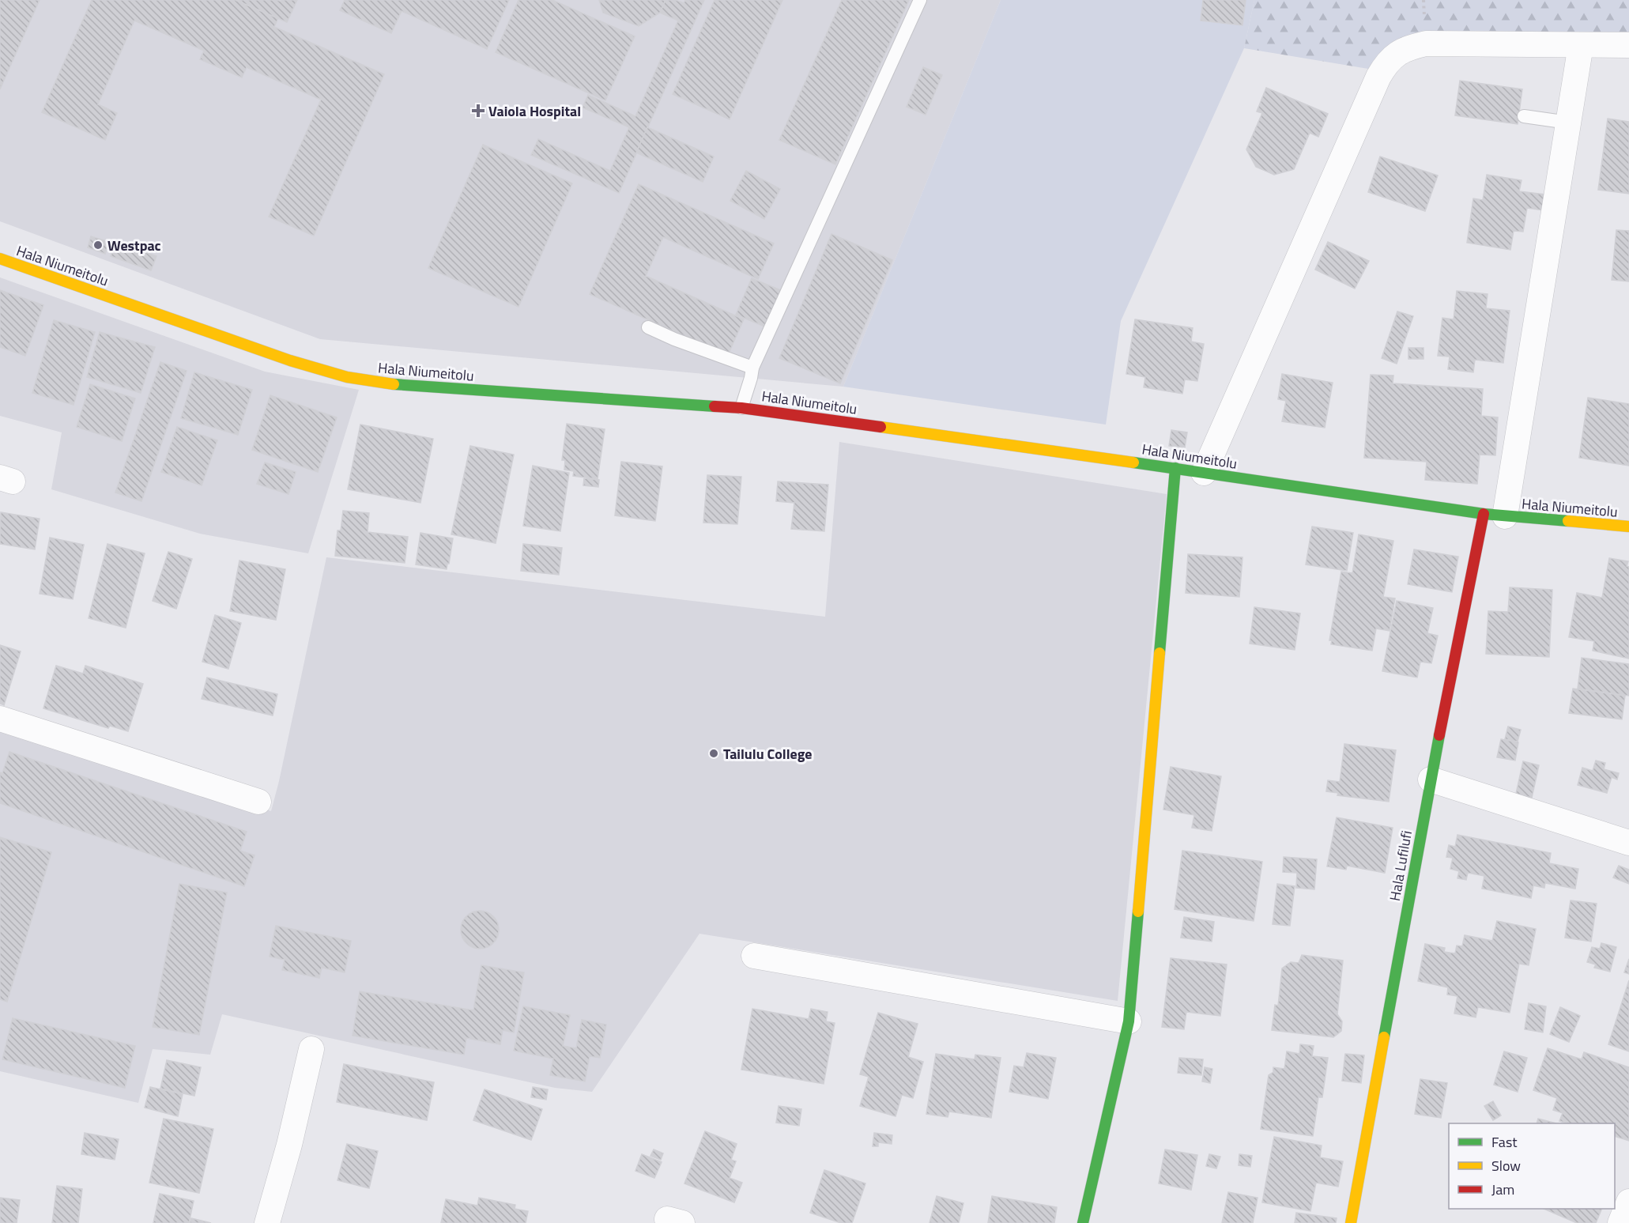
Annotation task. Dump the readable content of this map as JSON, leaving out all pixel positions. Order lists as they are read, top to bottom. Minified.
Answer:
{"streets":{"street":["Hala Niumeitolu","Hala Lufilufi"]},"crossings":[["Hala Niumeitolu","Hala Lufilufi"]],"places":{"health":["Vaiola Hospital"],"other":["Westpac","Tailulu College"]},"legend":["Fast","Slow","Jam"]}
